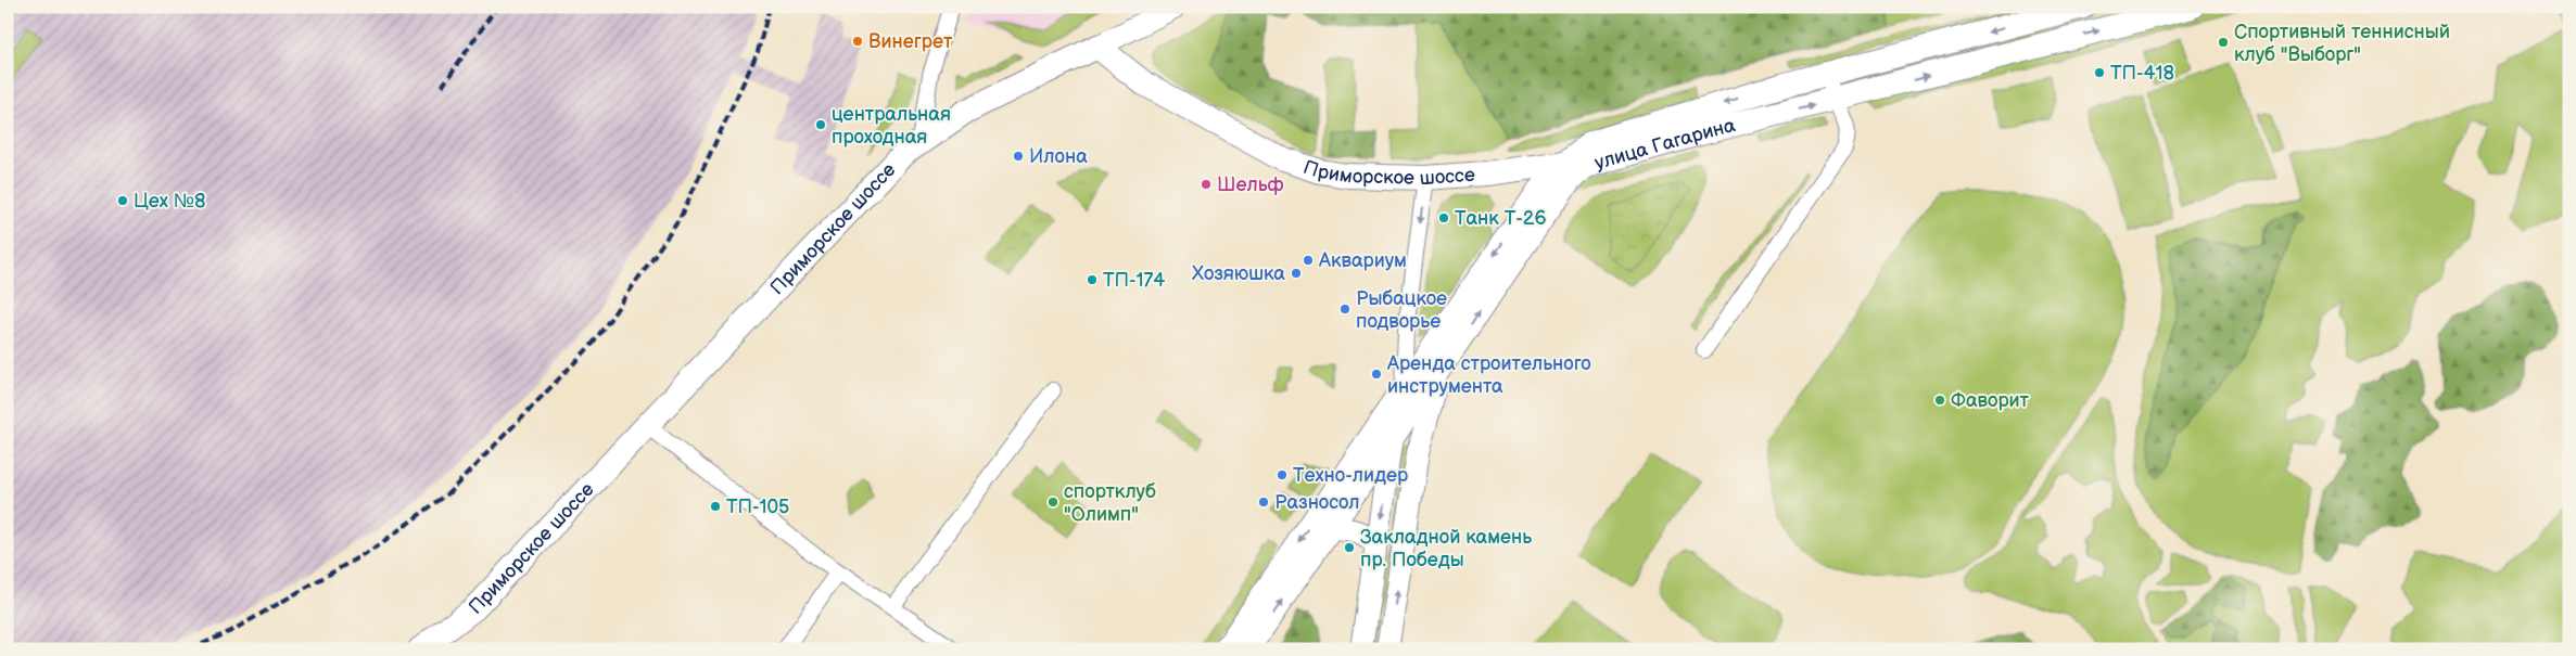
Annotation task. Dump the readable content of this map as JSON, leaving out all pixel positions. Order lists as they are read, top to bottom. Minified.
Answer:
{"streets":{"main road":["улица Гагарина","Приморское шоссе"]},"crossings":[["улица Гагарина","Приморское шоссе"]],"places":["Винегрет","Спортивный теннисный клуб \"Выборг\"","ТП-418","центральная проходная","Илона","Шельф","Цех №8","Танк Т-26","Аквариум","Хозяюшка","ТП-174","Рыбацкое подворье","Аренда строительного инструмента","Фаворит","Техно-лидер","спортклуб \"Олимп\"","Разносол","ТП-105","Закладной камень пр. Победы"]}
